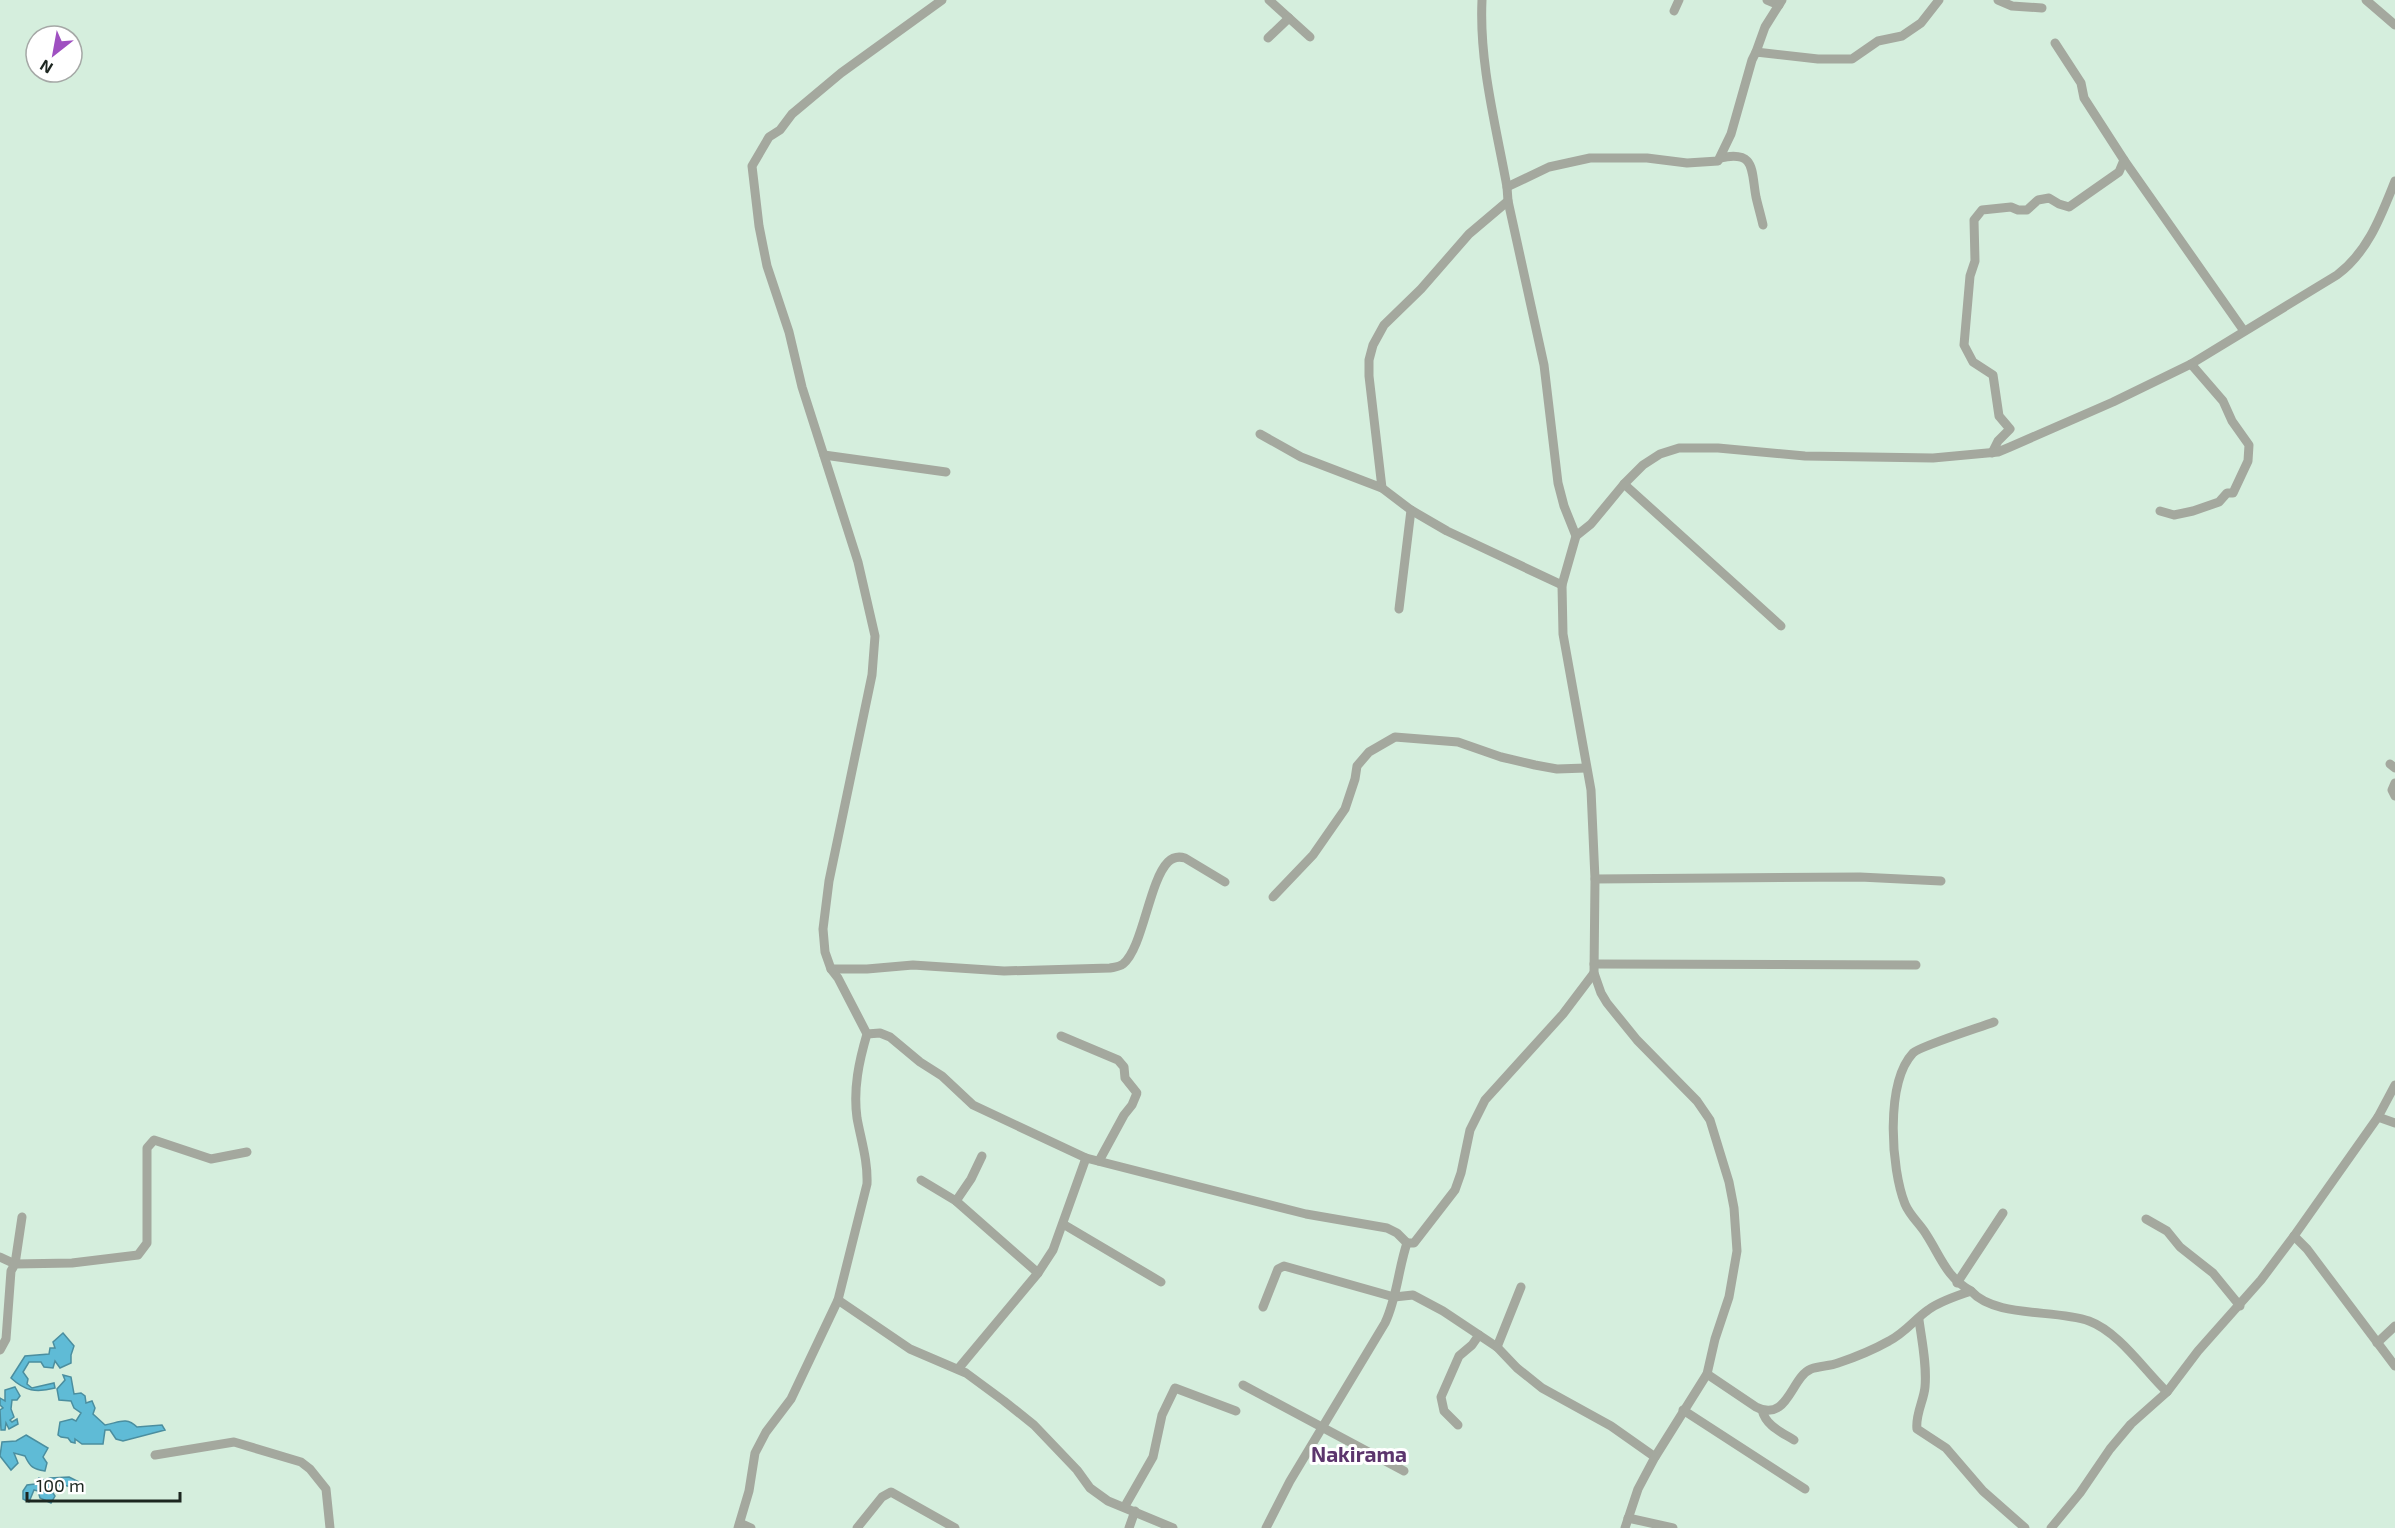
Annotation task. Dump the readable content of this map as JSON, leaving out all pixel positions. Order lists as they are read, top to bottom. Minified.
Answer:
{"districts":["Nakirama"],"scale_bar":"100 m","north":"bottom left"}
